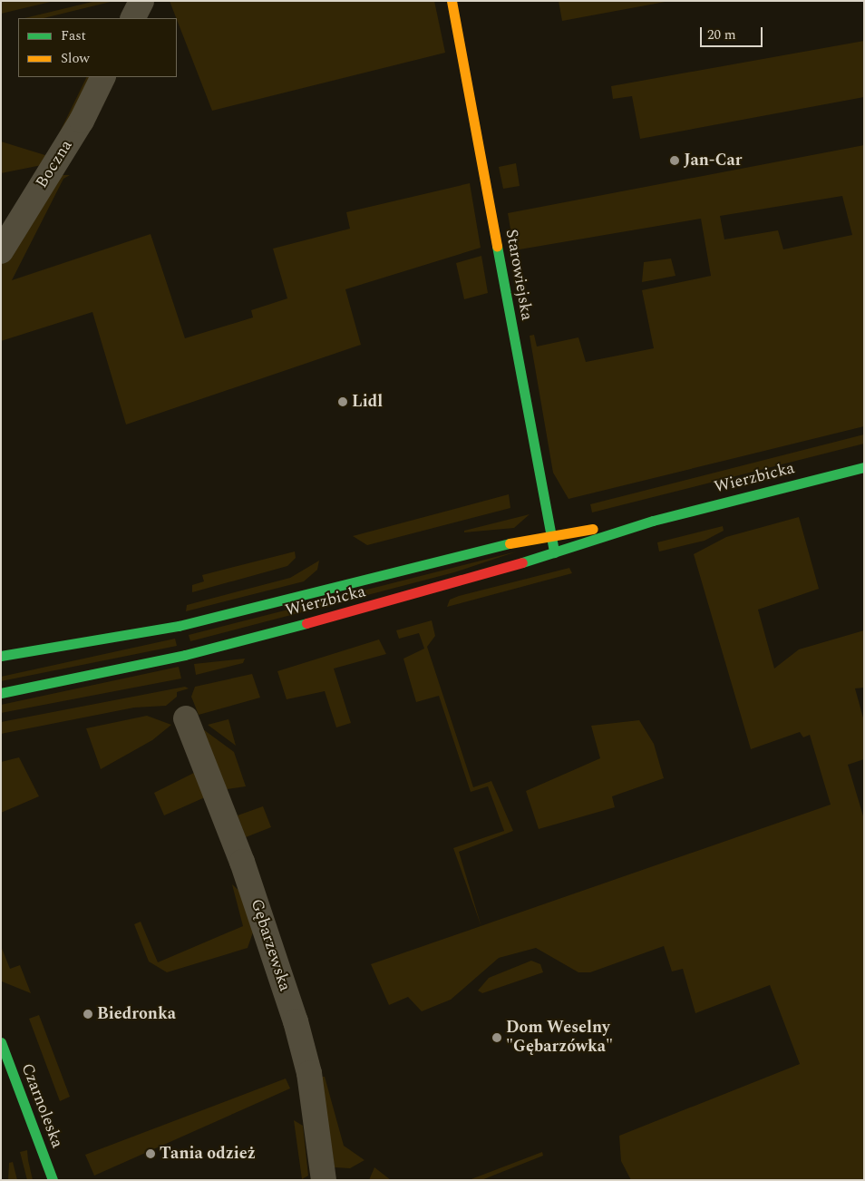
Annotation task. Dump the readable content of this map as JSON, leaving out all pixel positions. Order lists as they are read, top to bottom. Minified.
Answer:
{"streets":{"street":["Boczna","Starowiejska","Wierzbicka","Gębarzewska","Czarnoleska"]},"crossings":[["Starowiejska","Wierzbicka"]],"places":["Jan-Car","Lidl","Biedronka","Dom Weselny \"Gębarzówka\"","Tania odzież"],"legend":["Fast","Slow"],"scale_bar":"20 m"}
